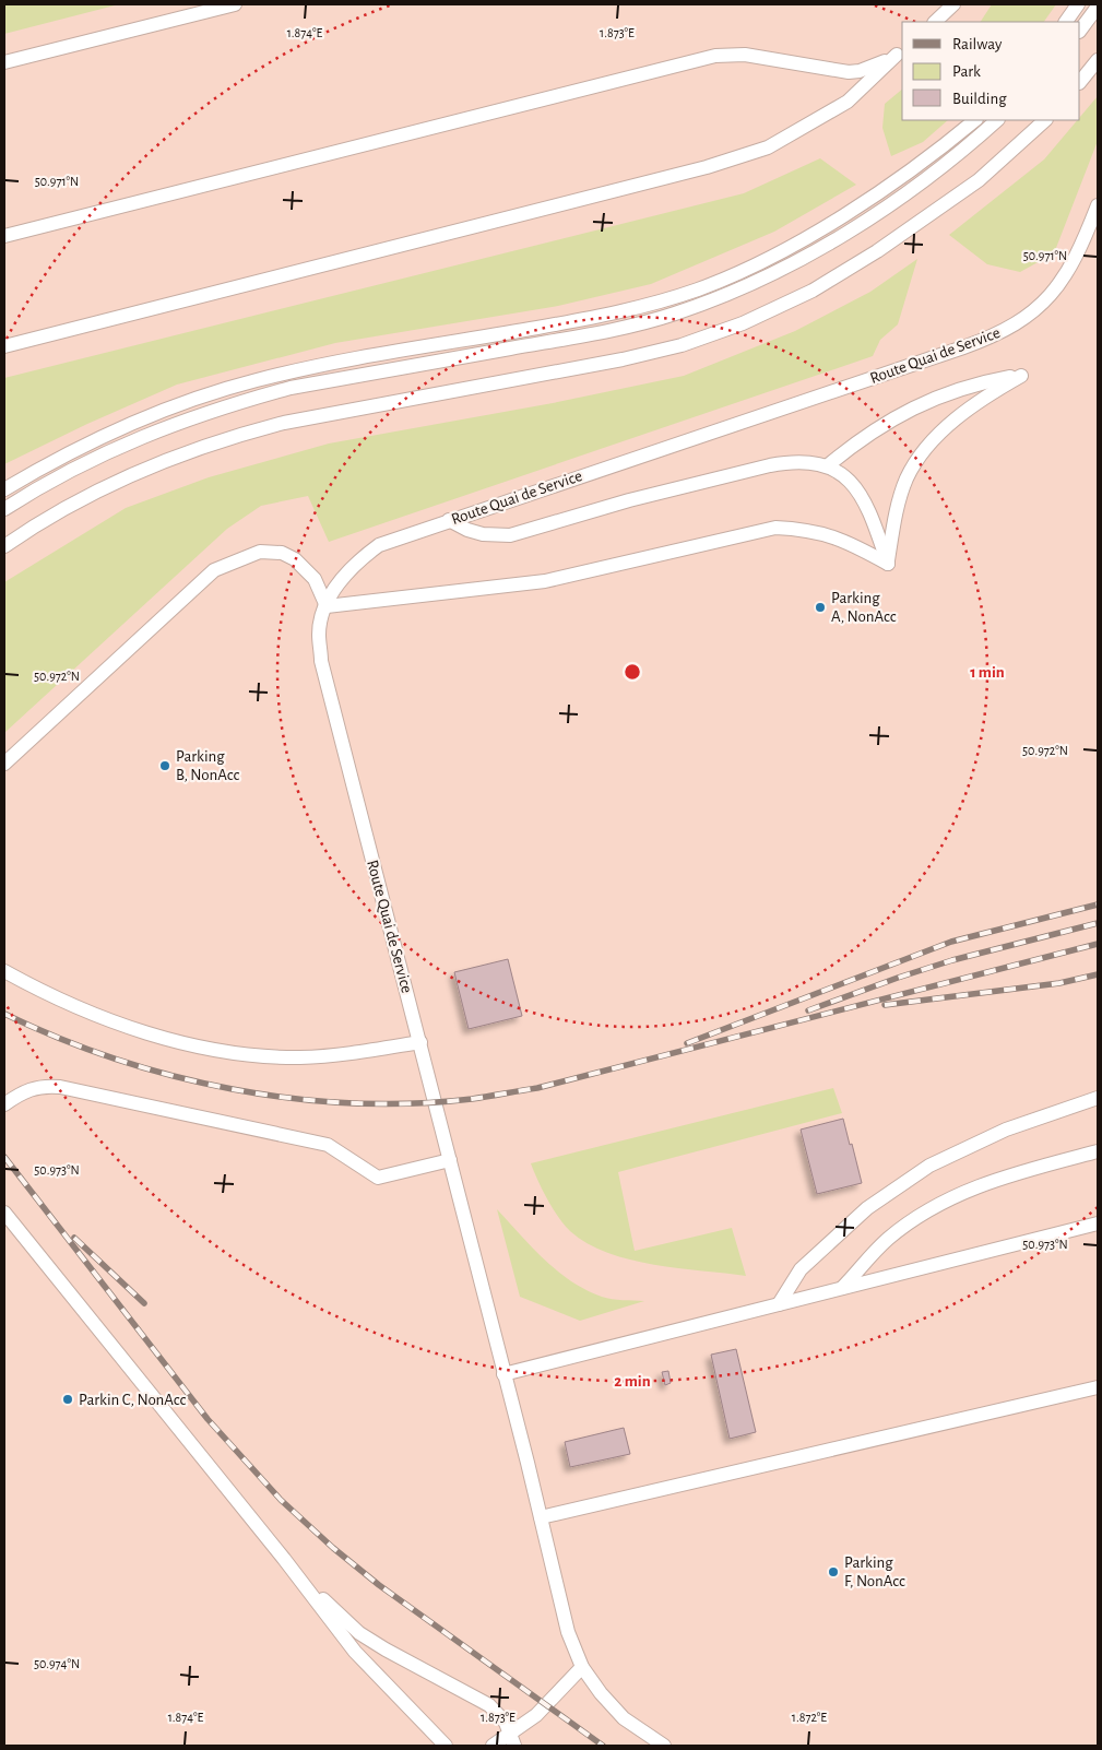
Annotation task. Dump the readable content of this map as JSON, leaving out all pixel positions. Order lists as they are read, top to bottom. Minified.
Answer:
{"streets":{"lane":["Route Quai de Service"]},"places":["Parking A, NonAcc","Parking B, NonAcc","Parkin C, NonAcc","Parking F, NonAcc"],"legend":["Railway","Park","Building"],"coordinates":["1.874°E","1.873°E","50.971°N","50.972°N","50.973°N","50.974°N","1.872°E"],"rings":["1 min","2 min"]}
